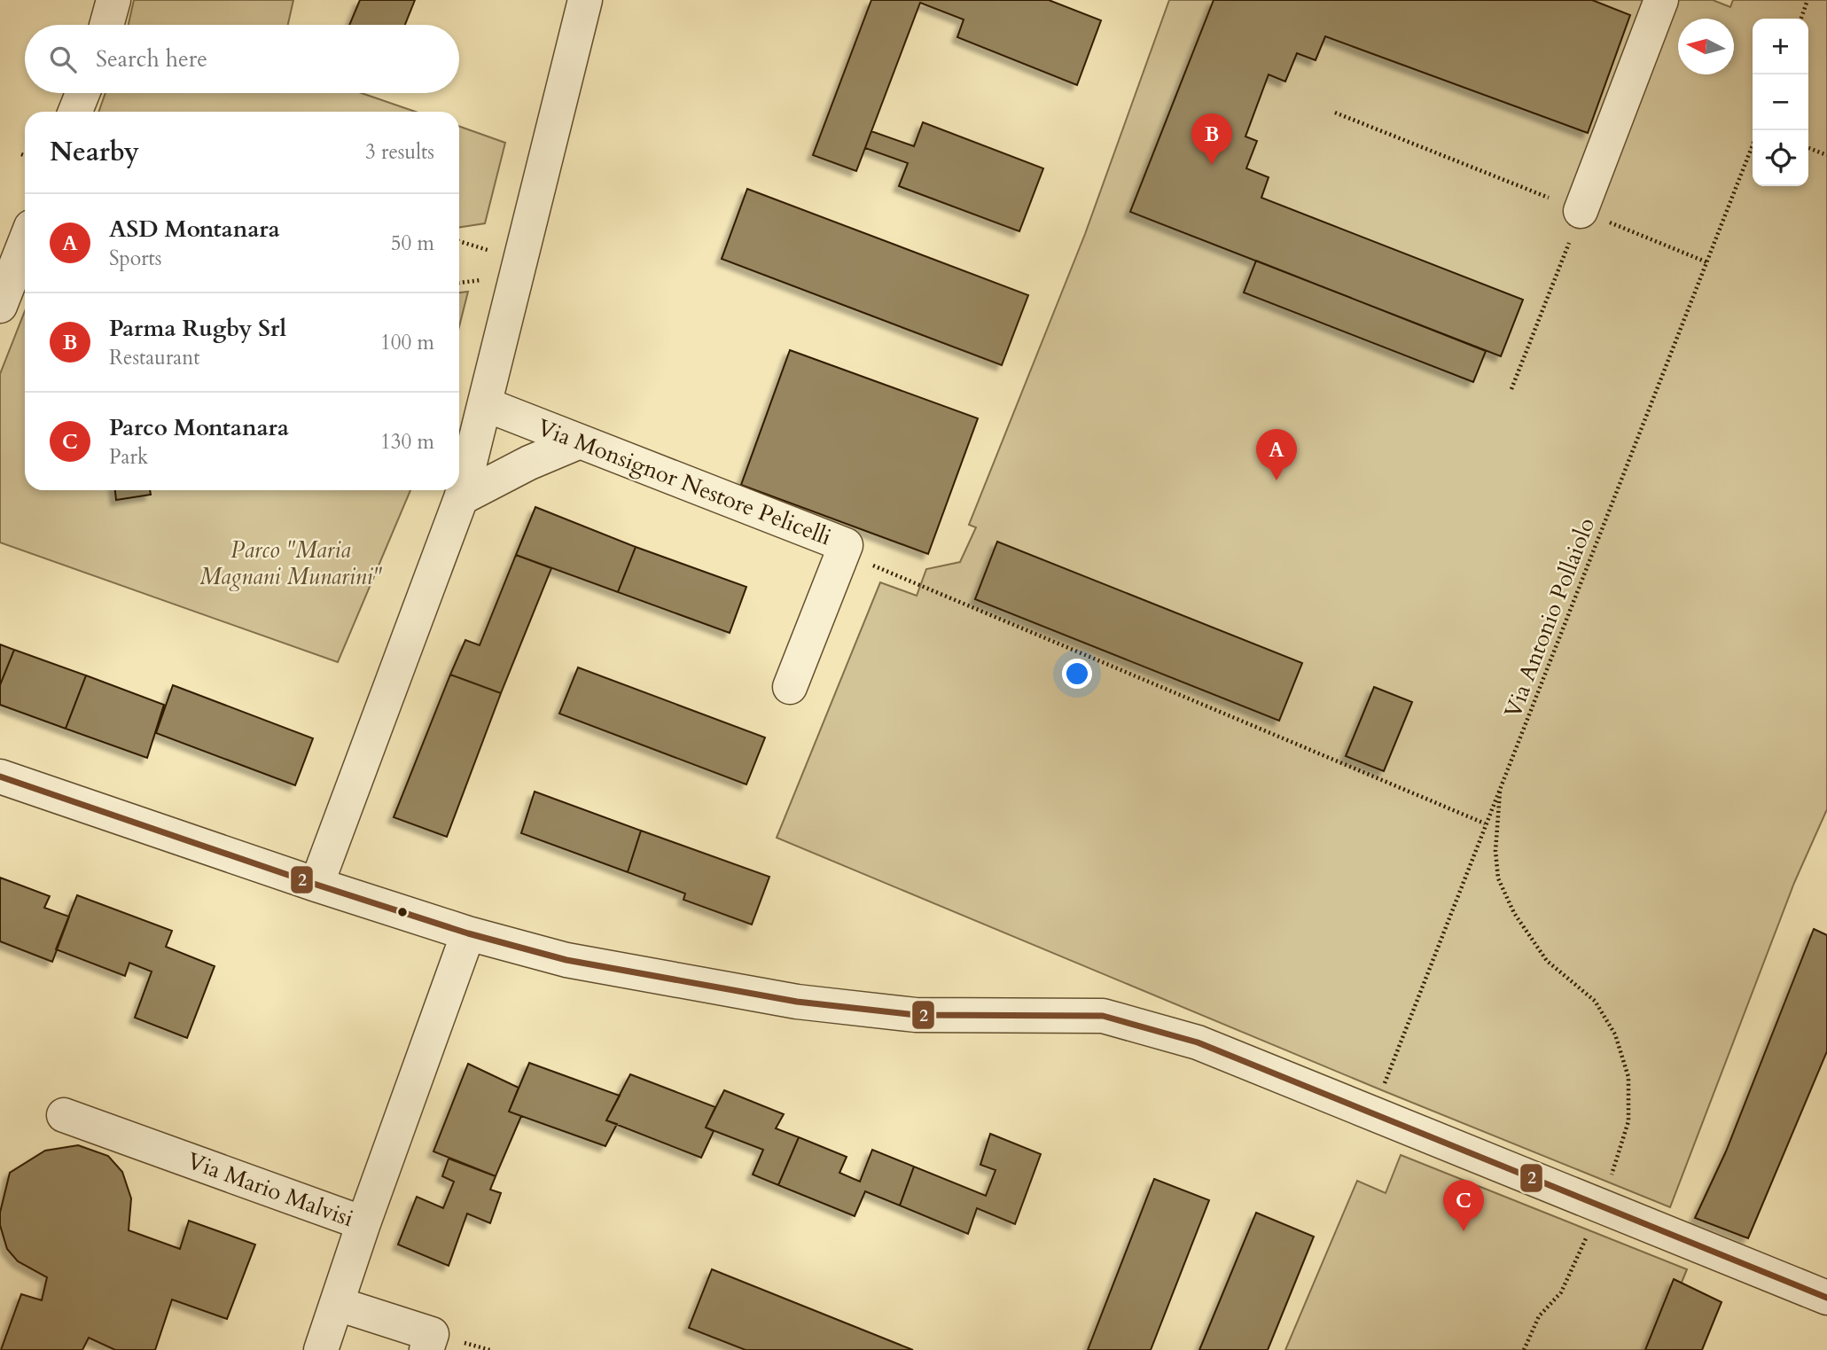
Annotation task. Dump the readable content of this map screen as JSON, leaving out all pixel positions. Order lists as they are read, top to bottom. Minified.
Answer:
{"streets":{"street":["Via Monsignor Nestore Pelicelli","Via Mario Malvisi"],"path":["Via Antonio Pollaiolo"]},"parks":["Parco \"Maria Magnani Munarini\""],"lines":["transit line 2"],"north":"left","page":{"map_buttons":["+","−"],"search":"Search here","heading":["Nearby","3 results"],"pins":["B","A","C"],"list":[{"mark":"A","name":"ASD Montanara","note":"Sports","value":"50 m"},{"mark":"B","name":"Parma Rugby Srl","note":"Restaurant","value":"100 m"},{"mark":"C","name":"Parco Montanara","note":"Park","value":"130 m"}]}}
